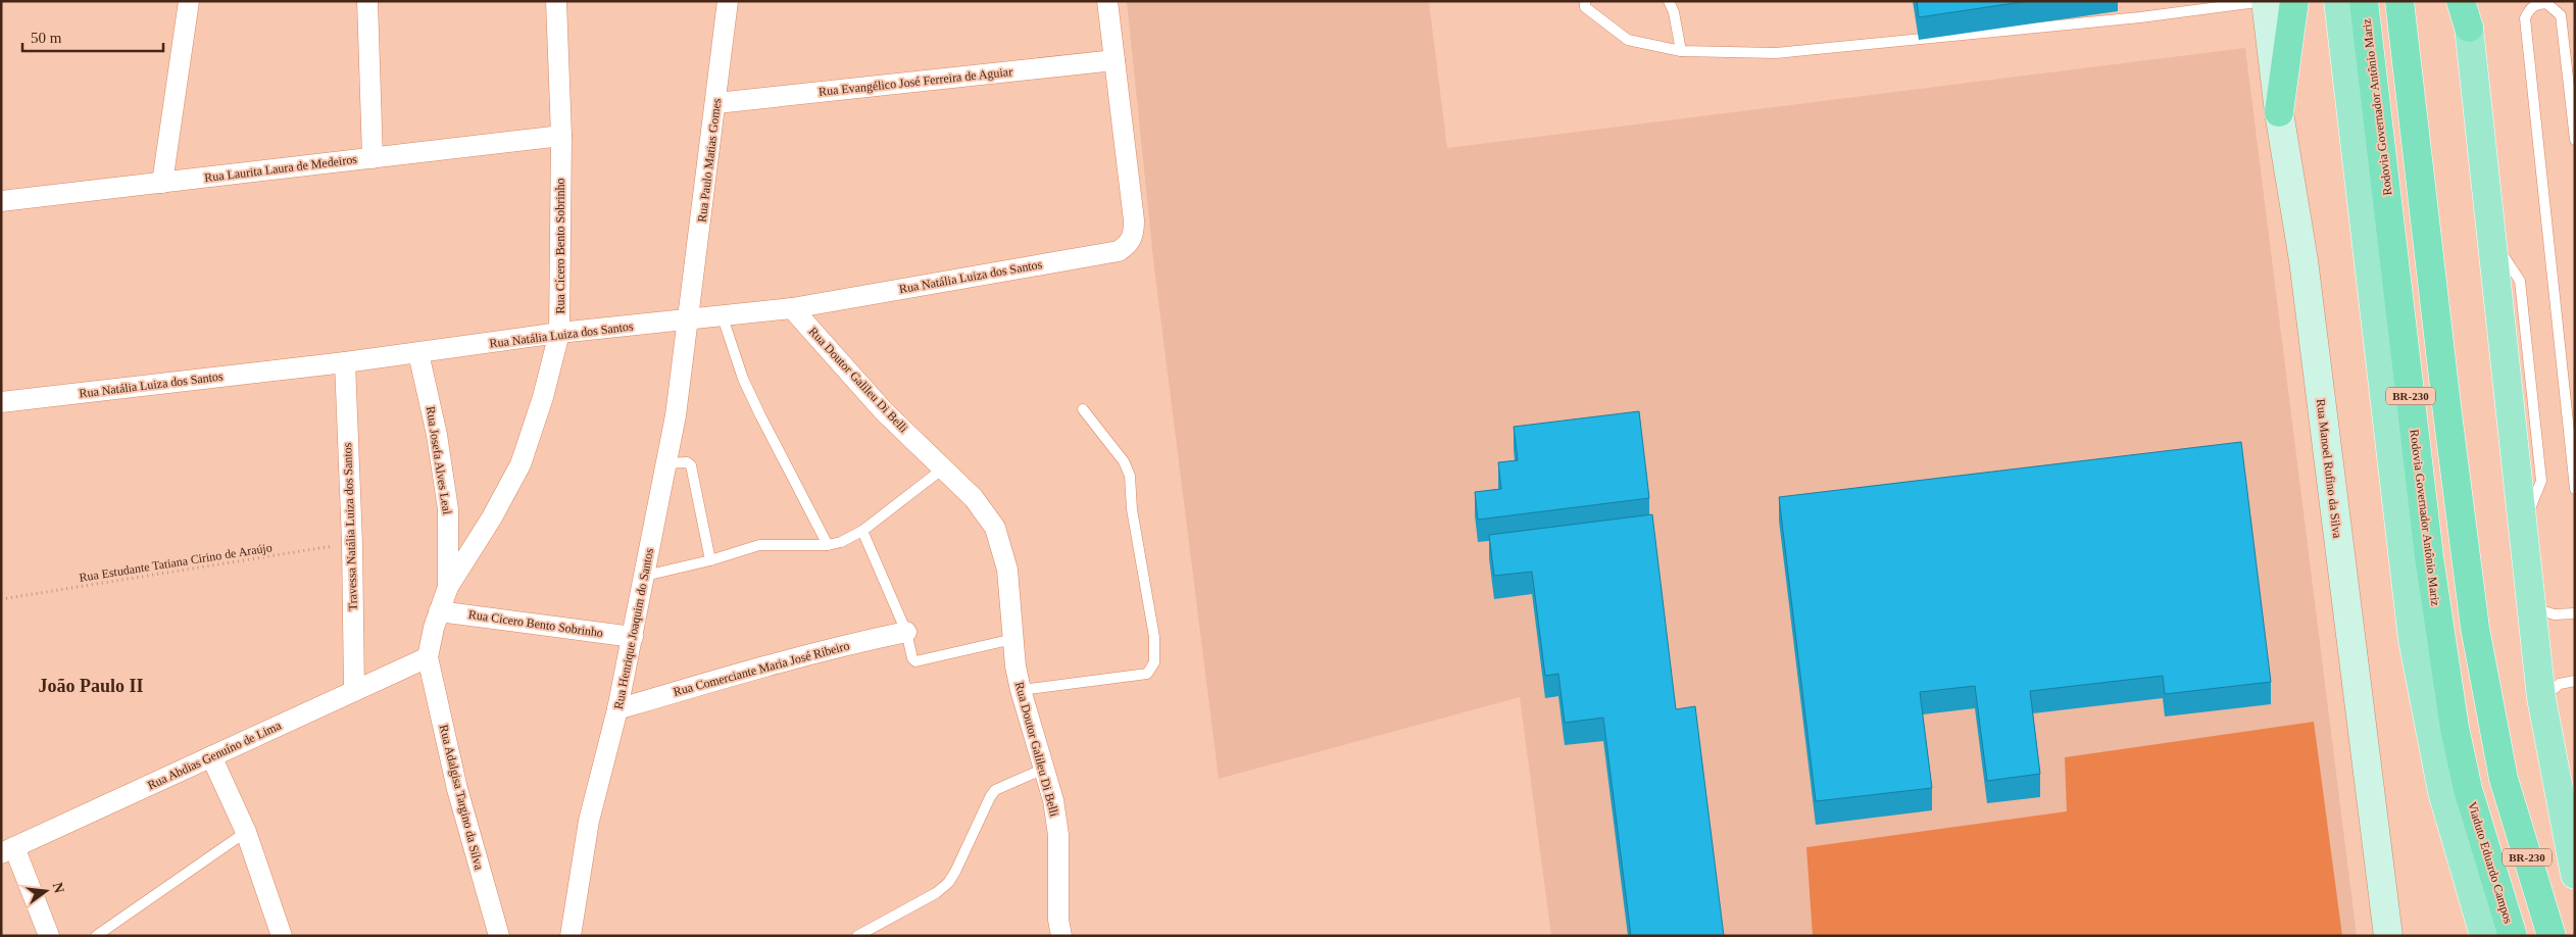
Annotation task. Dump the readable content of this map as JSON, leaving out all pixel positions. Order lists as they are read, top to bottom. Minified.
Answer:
{"streets":{"highway":["Rodovia Governador Antônio Mariz","BR-230","Viaduto Eduardo Campos"],"main road":["Rua Manoel Rufino da Silva"],"street":["Rua Evangélico José Ferreira de Aguiar","Rua Paulo Matias Gomes","Rua Laurita Laura de Medeiros","Rua Cícero Bento Sobrinho","Rua Natália Luiza dos Santos","Rua Doutor Galileu Di Belli","Rua Josefa Alves Leal","Travessa Natália Luiza dos Santos","Rua Cicero Bento Sobrinho","Rua Henrique Joaquim do Santos","Rua Comerciante Maria José Ribeiro","Rua Abdias Genuíno de Lima","Rua Adalgisa Targino da Silva"],"path":["Rua Estudante Tatiana Cirino de Araújo"]},"crossings":[["Rua Evangélico José Ferreira de Aguiar","Rua Paulo Matias Gomes"],["Rua Evangélico José Ferreira de Aguiar","Rua Natália Luiza dos Santos"],["Rodovia Governador Antônio Mariz","Viaduto Eduardo Campos"],["Rua Paulo Matias Gomes","Rua Natália Luiza dos Santos"],["Rua Paulo Matias Gomes","Rua Henrique Joaquim do Santos"],["Rua Laurita Laura de Medeiros","Rua Cícero Bento Sobrinho"],["Rua Cícero Bento Sobrinho","Rua Natália Luiza dos Santos"],["Rua Cícero Bento Sobrinho","Rua Josefa Alves Leal"],["Rua Natália Luiza dos Santos","Rua Doutor Galileu Di Belli"],["Rua Natália Luiza dos Santos","Rua Josefa Alves Leal"],["Rua Natália Luiza dos Santos","Travessa Natália Luiza dos Santos"],["Rua Natália Luiza dos Santos","Rua Henrique Joaquim do Santos"],["Rua Josefa Alves Leal","Rua Cicero Bento Sobrinho"],["Rua Josefa Alves Leal","Rua Abdias Genuíno de Lima"],["Rua Josefa Alves Leal","Rua Adalgisa Targino da Silva"],["Travessa Natália Luiza dos Santos","Rua Estudante Tatiana Cirino de Araújo"],["Travessa Natália Luiza dos Santos","Rua Abdias Genuíno de Lima"],["Rua Cicero Bento Sobrinho","Rua Henrique Joaquim do Santos"],["Rua Henrique Joaquim do Santos","Rua Comerciante Maria José Ribeiro"],["Rua Abdias Genuíno de Lima","Rua Adalgisa Targino da Silva"]],"districts":["João Paulo II"],"scale_bar":"50 m","north":"right"}
